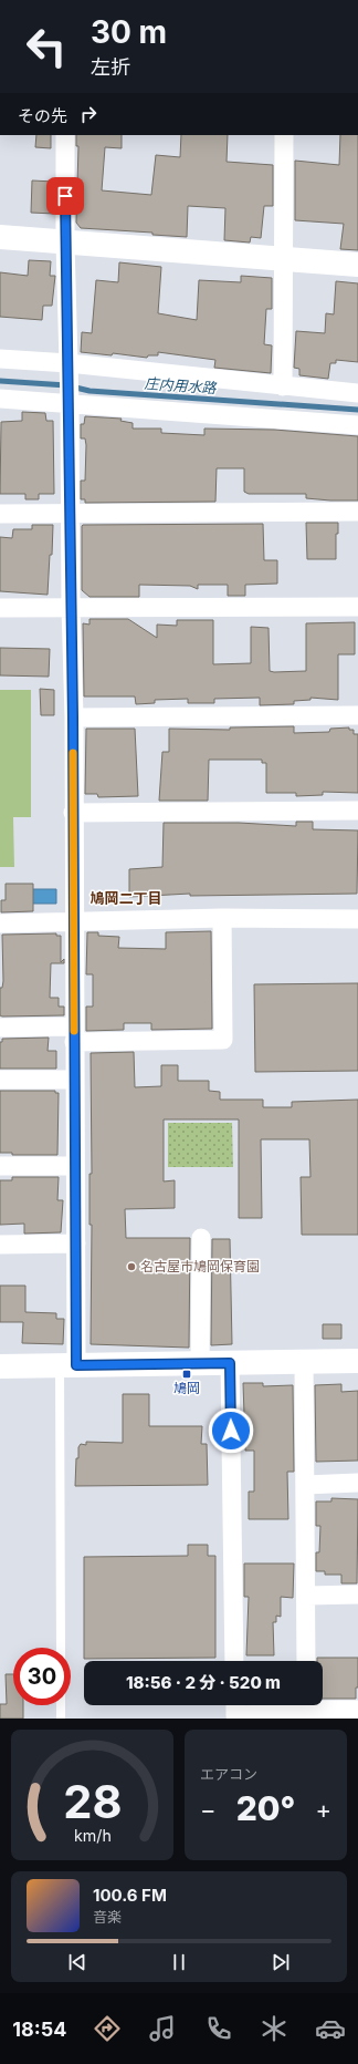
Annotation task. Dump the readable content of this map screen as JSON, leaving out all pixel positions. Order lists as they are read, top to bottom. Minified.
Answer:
{"districts":["鳩岡二丁目"],"water":["庄内用水路"],"places":{"other":["名古屋市鳩岡保育園"],"transit":["鳩岡"]},"page":{"turn":["30 m","左折"],"then":"その先","limit":"30","trip":"18:56 · 2 分 · 520 m","tile":"エアコン","heat":["−","20°","+"],"song":["100.6 FM","音楽"],"tabs":"18:54","gauge":["28","km/h"]}}
